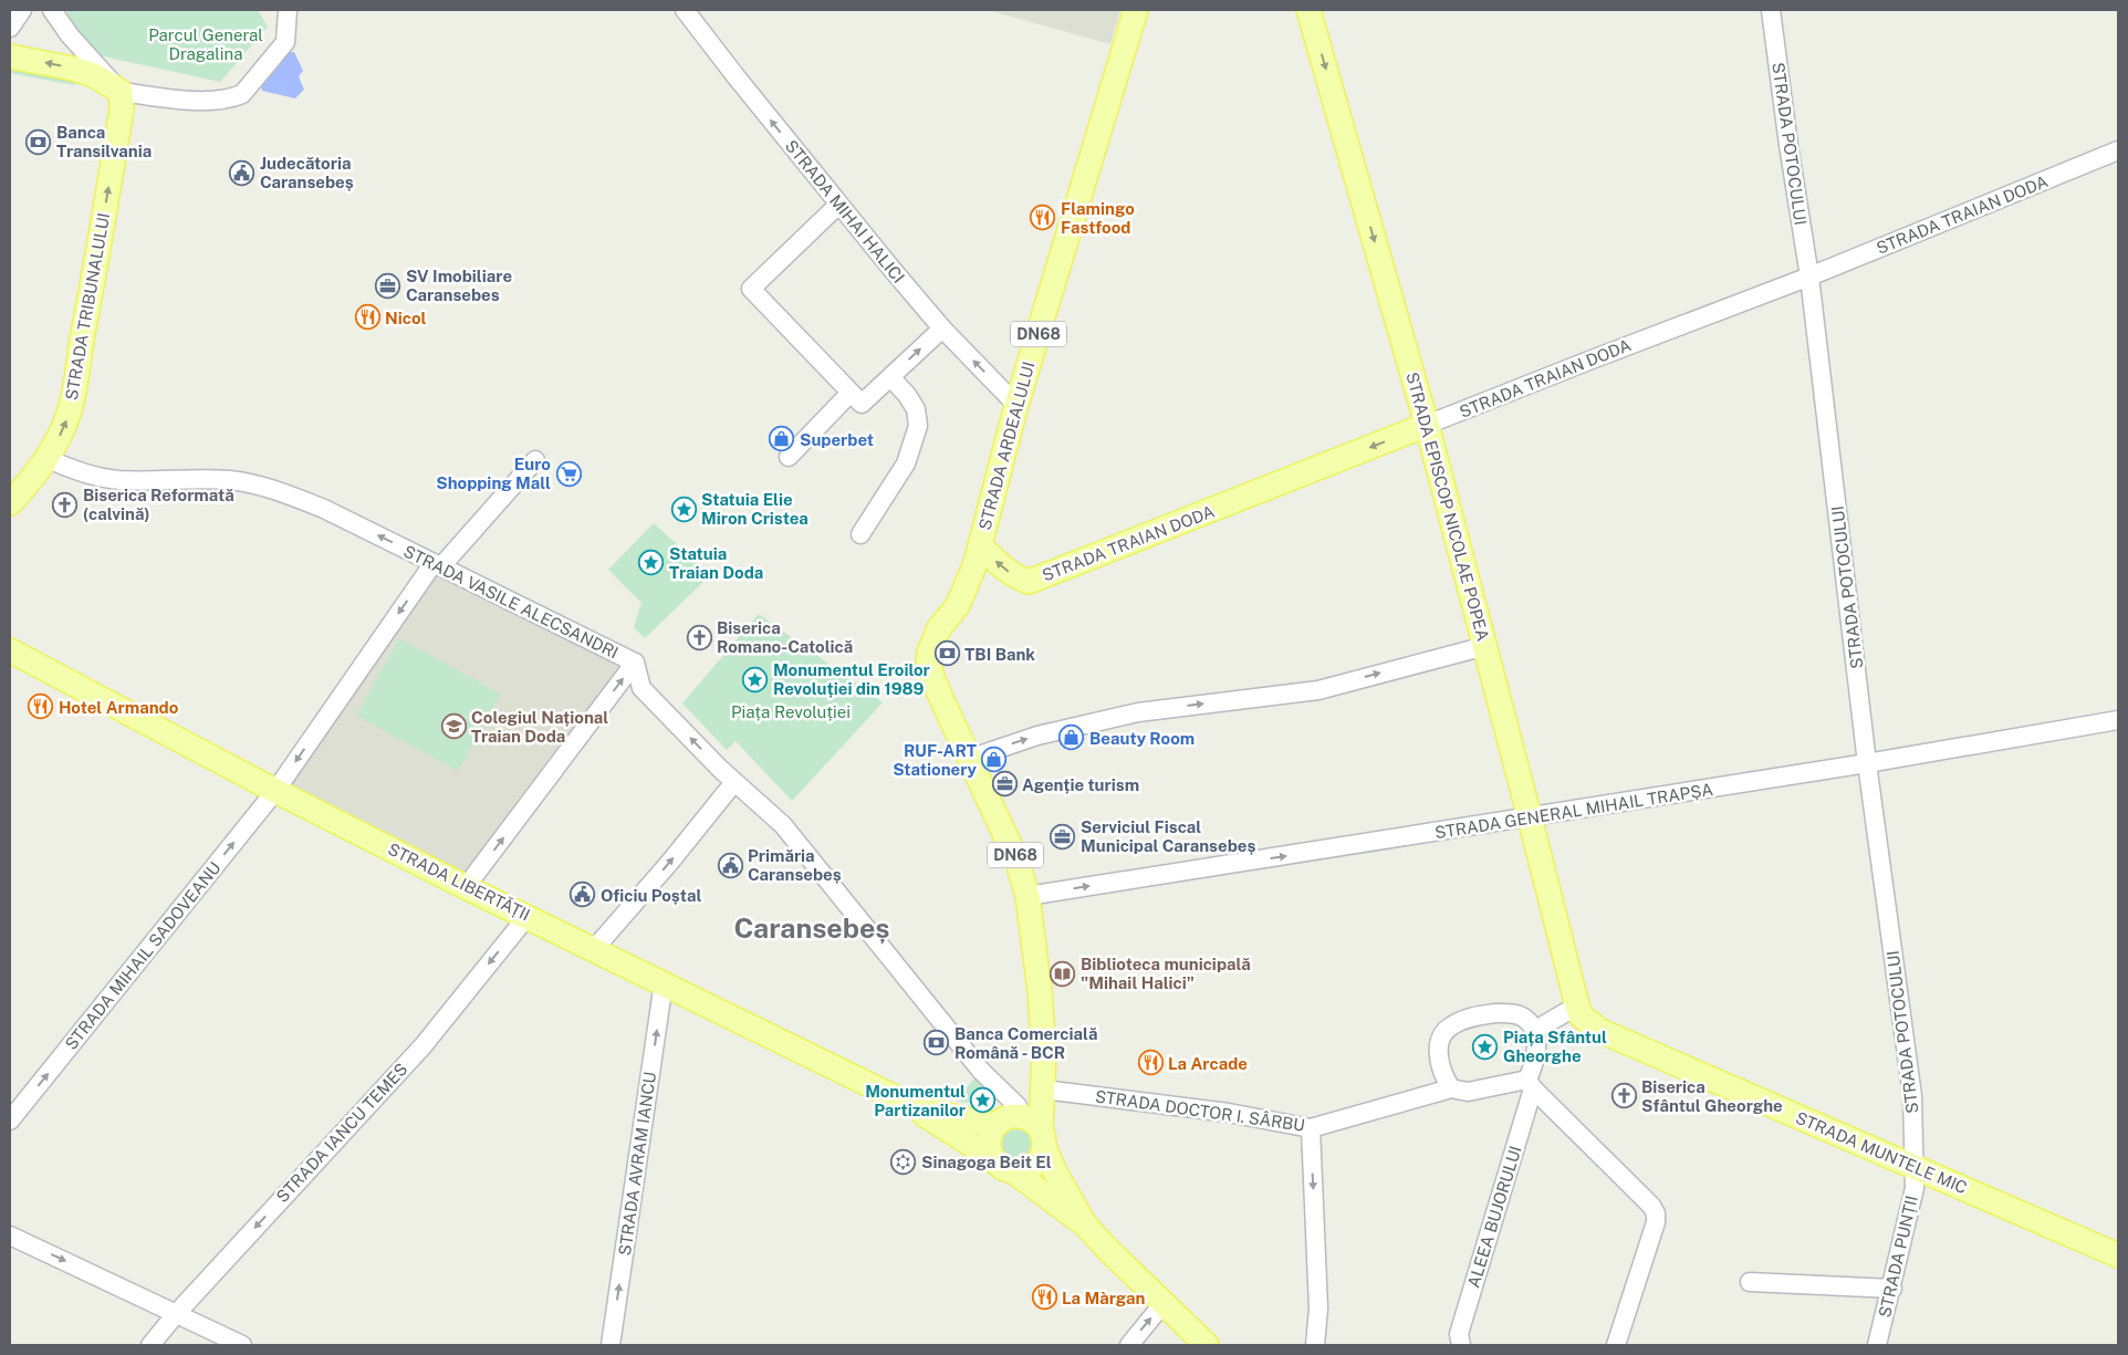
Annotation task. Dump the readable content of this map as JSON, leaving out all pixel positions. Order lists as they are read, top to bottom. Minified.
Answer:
{"streets":{"main road":["STRADA TRAIAN DODA","STRADA TRIBUNALULUI","DN68","STRADA ARDEALULUI","STRADA EPISCOP NICOLAE POPEA","STRADA LIBERTĂȚII","STRADA MUNTELE MIC"],"street":["STRADA POTOCULUI","STRADA MIHAI HALICI","STRADA VASILE ALECSANDRI","STRADA GENERAL MIHAIL TRAPȘA","STRADA MIHAIL SADOVEANU","STRADA DOCTOR I. SÂRBU","STRADA IANCU TEMES","STRADA AVRAM IANCU","ALEEA BUJORULUI","STRADA PUNȚII"]},"crossings":[["STRADA POTOCULUI","STRADA TRAIAN DODA"],["STRADA POTOCULUI","STRADA GENERAL MIHAIL TRAPȘA"],["STRADA POTOCULUI","STRADA MUNTELE MIC"],["STRADA POTOCULUI","STRADA PUNȚII"],["STRADA MIHAI HALICI","STRADA ARDEALULUI"],["STRADA TRAIAN DODA","STRADA ARDEALULUI"],["STRADA TRAIAN DODA","STRADA EPISCOP NICOLAE POPEA"],["STRADA TRIBUNALULUI","STRADA VASILE ALECSANDRI"],["DN68","STRADA ARDEALULUI"],["DN68","STRADA VASILE ALECSANDRI"],["DN68","STRADA GENERAL MIHAIL TRAPȘA"],["DN68","STRADA LIBERTĂȚII"],["DN68","STRADA DOCTOR I. SÂRBU"],["STRADA EPISCOP NICOLAE POPEA","STRADA GENERAL MIHAIL TRAPȘA"],["STRADA EPISCOP NICOLAE POPEA","STRADA MUNTELE MIC"],["STRADA VASILE ALECSANDRI","STRADA LIBERTĂȚII"],["STRADA VASILE ALECSANDRI","STRADA MIHAIL SADOVEANU"],["STRADA LIBERTĂȚII","STRADA MIHAIL SADOVEANU"],["STRADA LIBERTĂȚII","STRADA IANCU TEMES"],["STRADA LIBERTĂȚII","STRADA AVRAM IANCU"],["STRADA DOCTOR I. SÂRBU","ALEEA BUJORULUI"],["STRADA MUNTELE MIC","STRADA PUNȚII"]],"one_way":["STRADA MIHAI HALICI","STRADA TRIBUNALULUI","STRADA EPISCOP NICOLAE POPEA","STRADA VASILE ALECSANDRI","STRADA IANCU TEMES","STRADA AVRAM IANCU"],"districts":["Caransebeș"],"parks":["Parcul General Dragalina","Piața Revoluției"],"places":{"bank":["Banca Transilvania","TBI Bank","Banca Comercială Română - BCR"],"public building":["Judecătoria Caransebeș","Primăria Caransebeș","Oficiu Poștal"],"restaurant":["Flamingo Fastfood","Nicol","Hotel Armando","La Arcade","La Màrgan"],"office":["SV Imobiliare Caransebes","Agenție turism","Serviciul Fiscal Municipal Caransebeș"],"shop":["Superbet","Beauty Room","RUF-ART Stationery"],"supermarket":["Euro Shopping Mall"],"church":["Biserica Reformată (calvină)","Biserica Romano-Catolică","Biserica Sfântul Gheorghe"],"place":["Statuia Elie Miron Cristea","Statuia Traian Doda","Monumentul Eroilor Revoluției din 1989","Piața Sfântul Gheorghe","Monumentul Partizanilor"],"school or university":["Colegiul Național Traian Doda"],"library":["Biblioteca municipală \"Mihail Halici\""],"synagogue":["Sinagoga Beit El"]}}
